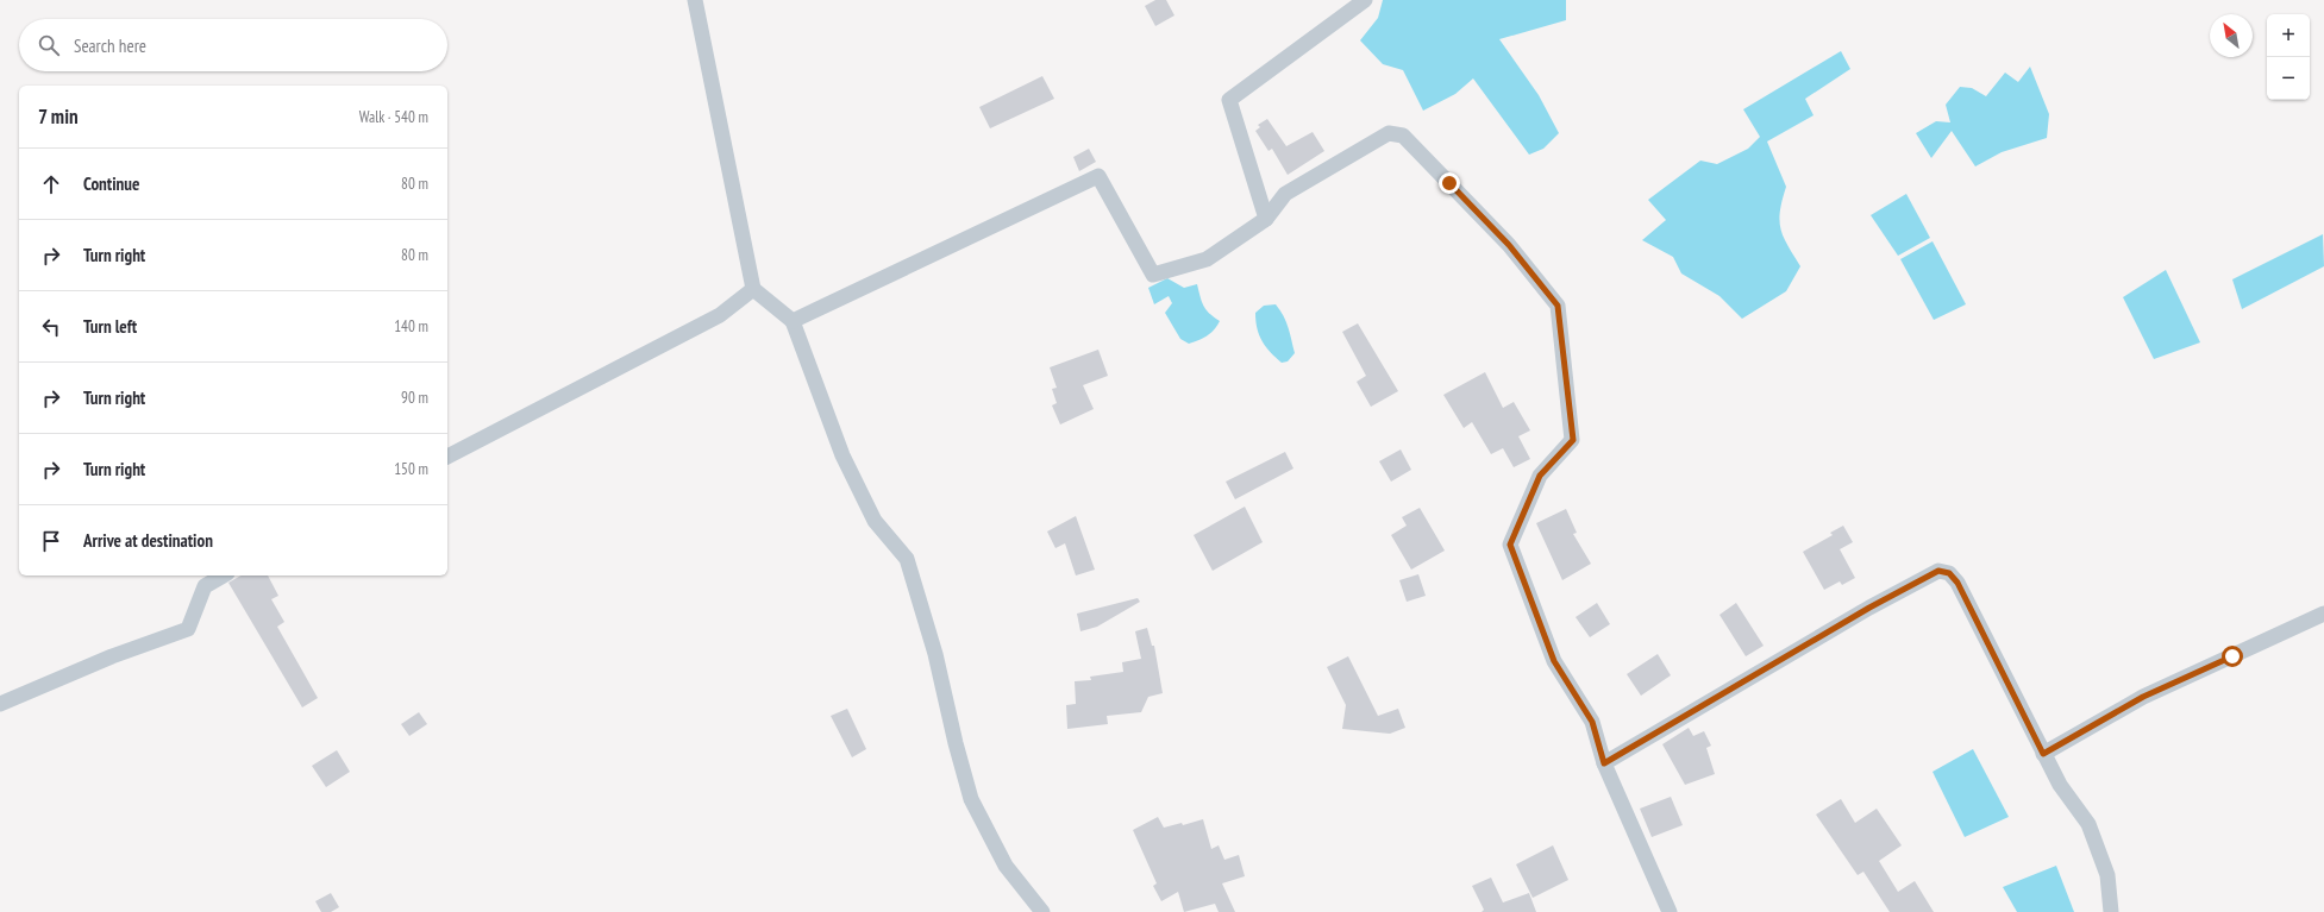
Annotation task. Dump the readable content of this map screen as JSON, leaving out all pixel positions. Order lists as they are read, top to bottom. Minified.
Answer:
{"north":"top left","page":{"map_buttons":["+","−"],"search":"Search here","heading":["7 min","Walk · 540 m"],"list":[["Continue","80 m"],["Turn right","80 m"],["Turn left","140 m"],["Turn right","90 m"],["Turn right","150 m"],"Arrive at destination"]}}
